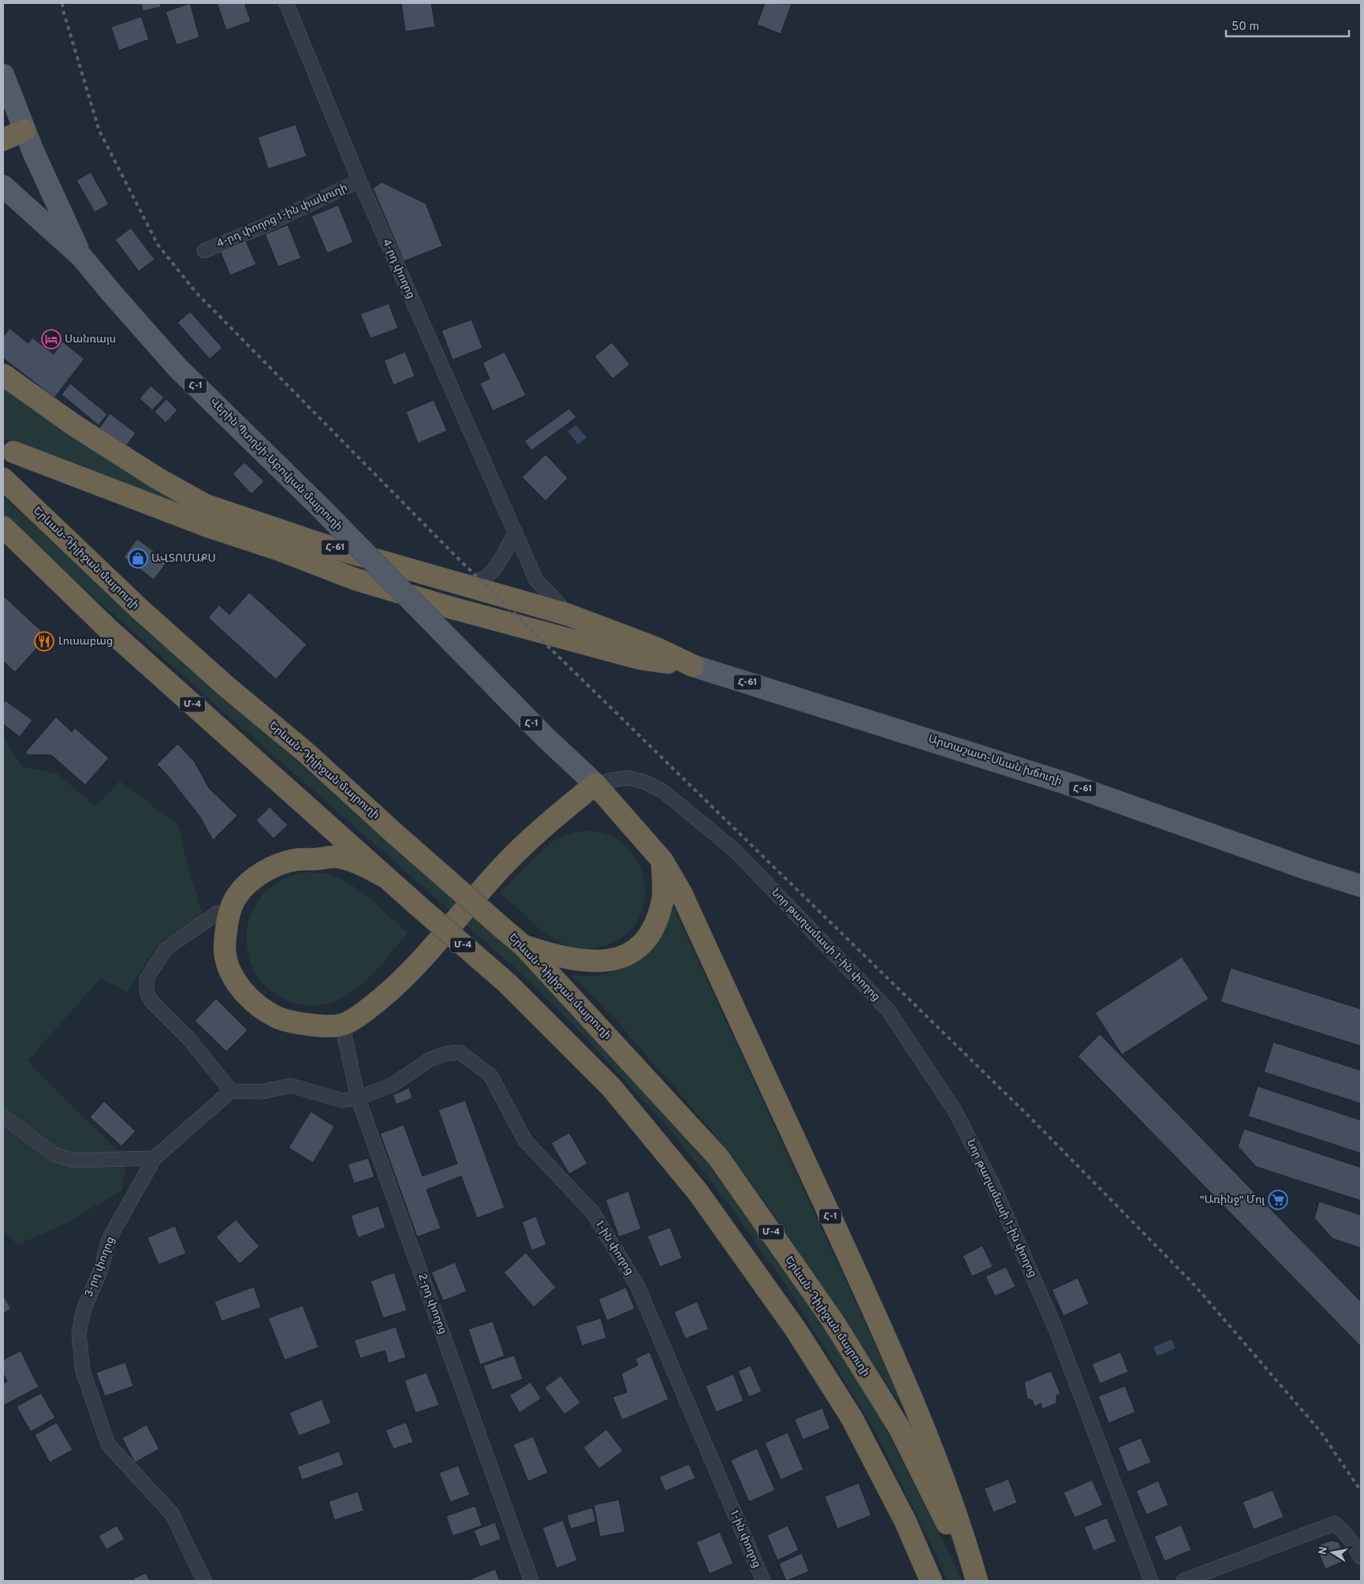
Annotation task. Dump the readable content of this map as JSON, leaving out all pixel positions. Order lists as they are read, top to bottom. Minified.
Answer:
{"streets":{"highway":["Հ-1","Հ-61","Երևան-Դիլիջան մայրուղի","Մ-4"],"main road":["Վերին Պտղնի-Աբովյան մայրուղի","Արտաշատ-Սևան խճուղի"],"street":["4-րդ փողոց 1-ին փակուղի","4-րդ փողոց","Նոր թաղամասի 1-ին փողոց","1-ին փողոց","3-րդ փողոց","2-րդ փողոց"]},"crossings":[["4-րդ փողոց 1-ին փակուղի","4-րդ փողոց"],["4-րդ փողոց","Հ-61"],["Հ-1","Վերին Պտղնի-Աբովյան մայրուղի"],["Հ-1","Երևան-Դիլիջան մայրուղի"],["Հ-1","Նոր թաղամասի 1-ին փողոց"],["Վերին Պտղնի-Աբովյան մայրուղի","Նոր թաղամասի 1-ին փողոց"],["Հ-61","Արտաշատ-Սևան խճուղի"],["1-ին փողոց","2-րդ փողոց"]],"places":{"hotel":["Սանռայս"],"shop":["ԱՎՏՈՄԱՔՍ"],"restaurant":["Լուսաբաց"],"supermarket":["\"Առինջ\" Մոլ"]},"scale_bar":"50 m","north":"left"}
